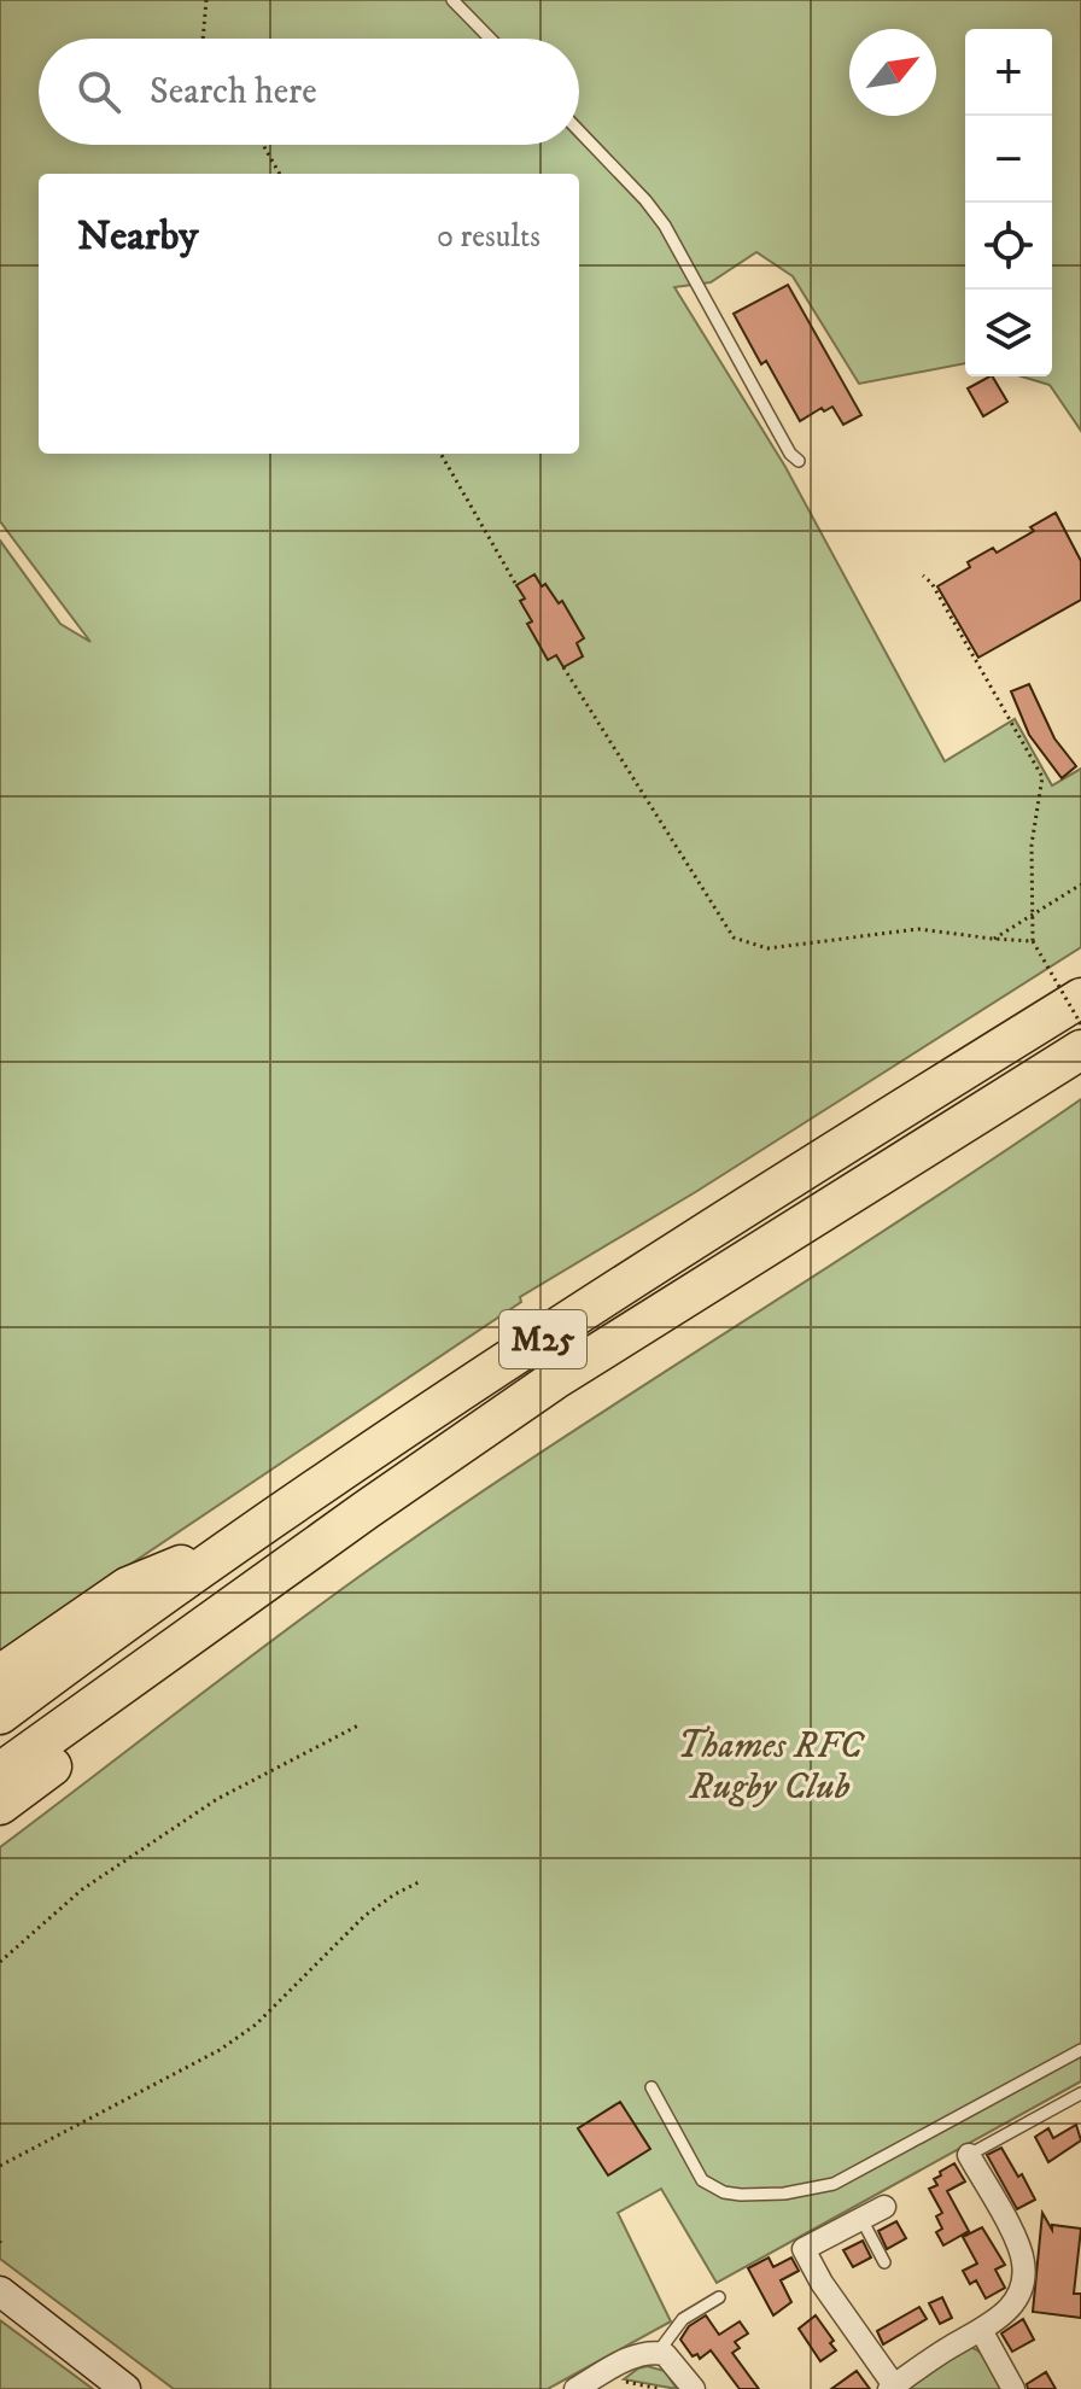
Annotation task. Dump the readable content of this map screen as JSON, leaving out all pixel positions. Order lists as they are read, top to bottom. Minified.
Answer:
{"streets":{"highway":["M25"]},"parks":["Thames RFC Rugby Club"],"north":"top right","page":{"map_buttons":["+","−"],"search":"Search here","heading":["Nearby","0 results"]}}
